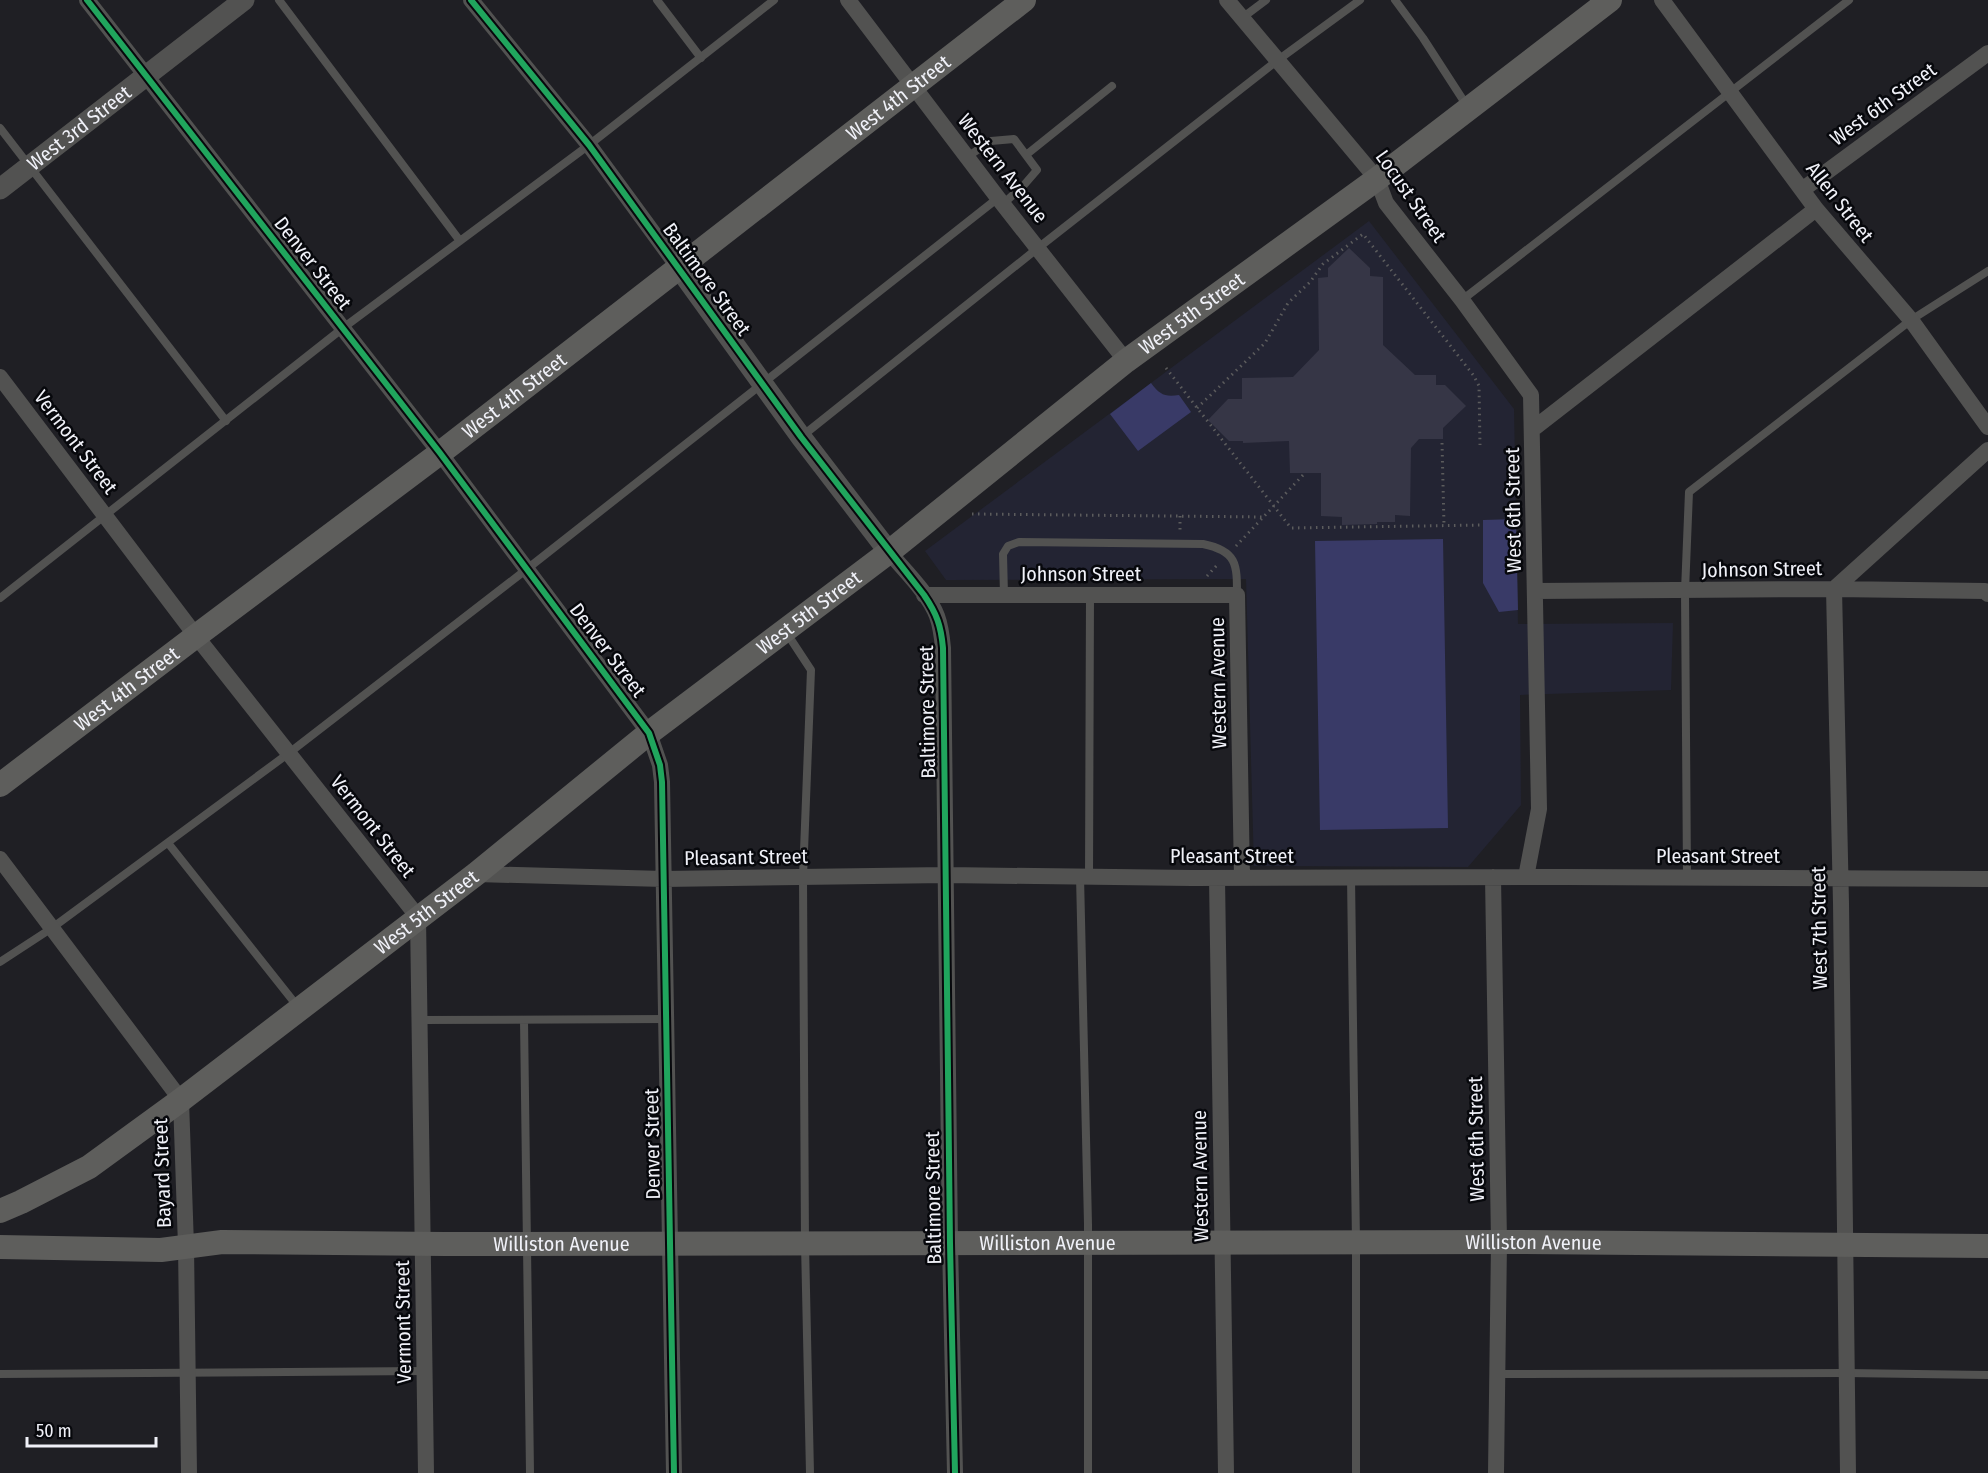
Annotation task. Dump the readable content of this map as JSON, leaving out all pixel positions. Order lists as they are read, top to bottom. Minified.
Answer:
{"streets":{"main road":["West 4th Street","West 5th Street","Williston Avenue"],"street":["West 6th Street","West 3rd Street","Western Avenue","Locust Street","Allen Street","Denver Street","Baltimore Street","Vermont Street","Johnson Street","Pleasant Street","West 7th Street","Bayard Street"]},"crossings":[["West 4th Street","Western Avenue"],["West 4th Street","Denver Street"],["West 4th Street","Baltimore Street"],["West 4th Street","Vermont Street"],["West 6th Street","Locust Street"],["West 6th Street","Allen Street"],["West 6th Street","Johnson Street"],["West 6th Street","Pleasant Street"],["West 6th Street","Williston Avenue"],["West 3rd Street","Denver Street"],["Western Avenue","West 5th Street"],["Western Avenue","Johnson Street"],["Western Avenue","Pleasant Street"],["Western Avenue","Williston Avenue"],["Locust Street","West 5th Street"],["Denver Street","West 5th Street"],["Denver Street","Pleasant Street"],["Denver Street","Williston Avenue"],["Baltimore Street","West 5th Street"],["Baltimore Street","Johnson Street"],["Baltimore Street","Pleasant Street"],["Baltimore Street","Williston Avenue"],["West 5th Street","Vermont Street"],["West 5th Street","Pleasant Street"],["West 5th Street","Bayard Street"],["Vermont Street","Williston Avenue"],["Johnson Street","West 7th Street"],["Pleasant Street","West 7th Street"],["West 7th Street","Williston Avenue"],["Bayard Street","Williston Avenue"]],"scale_bar":"50 m"}
